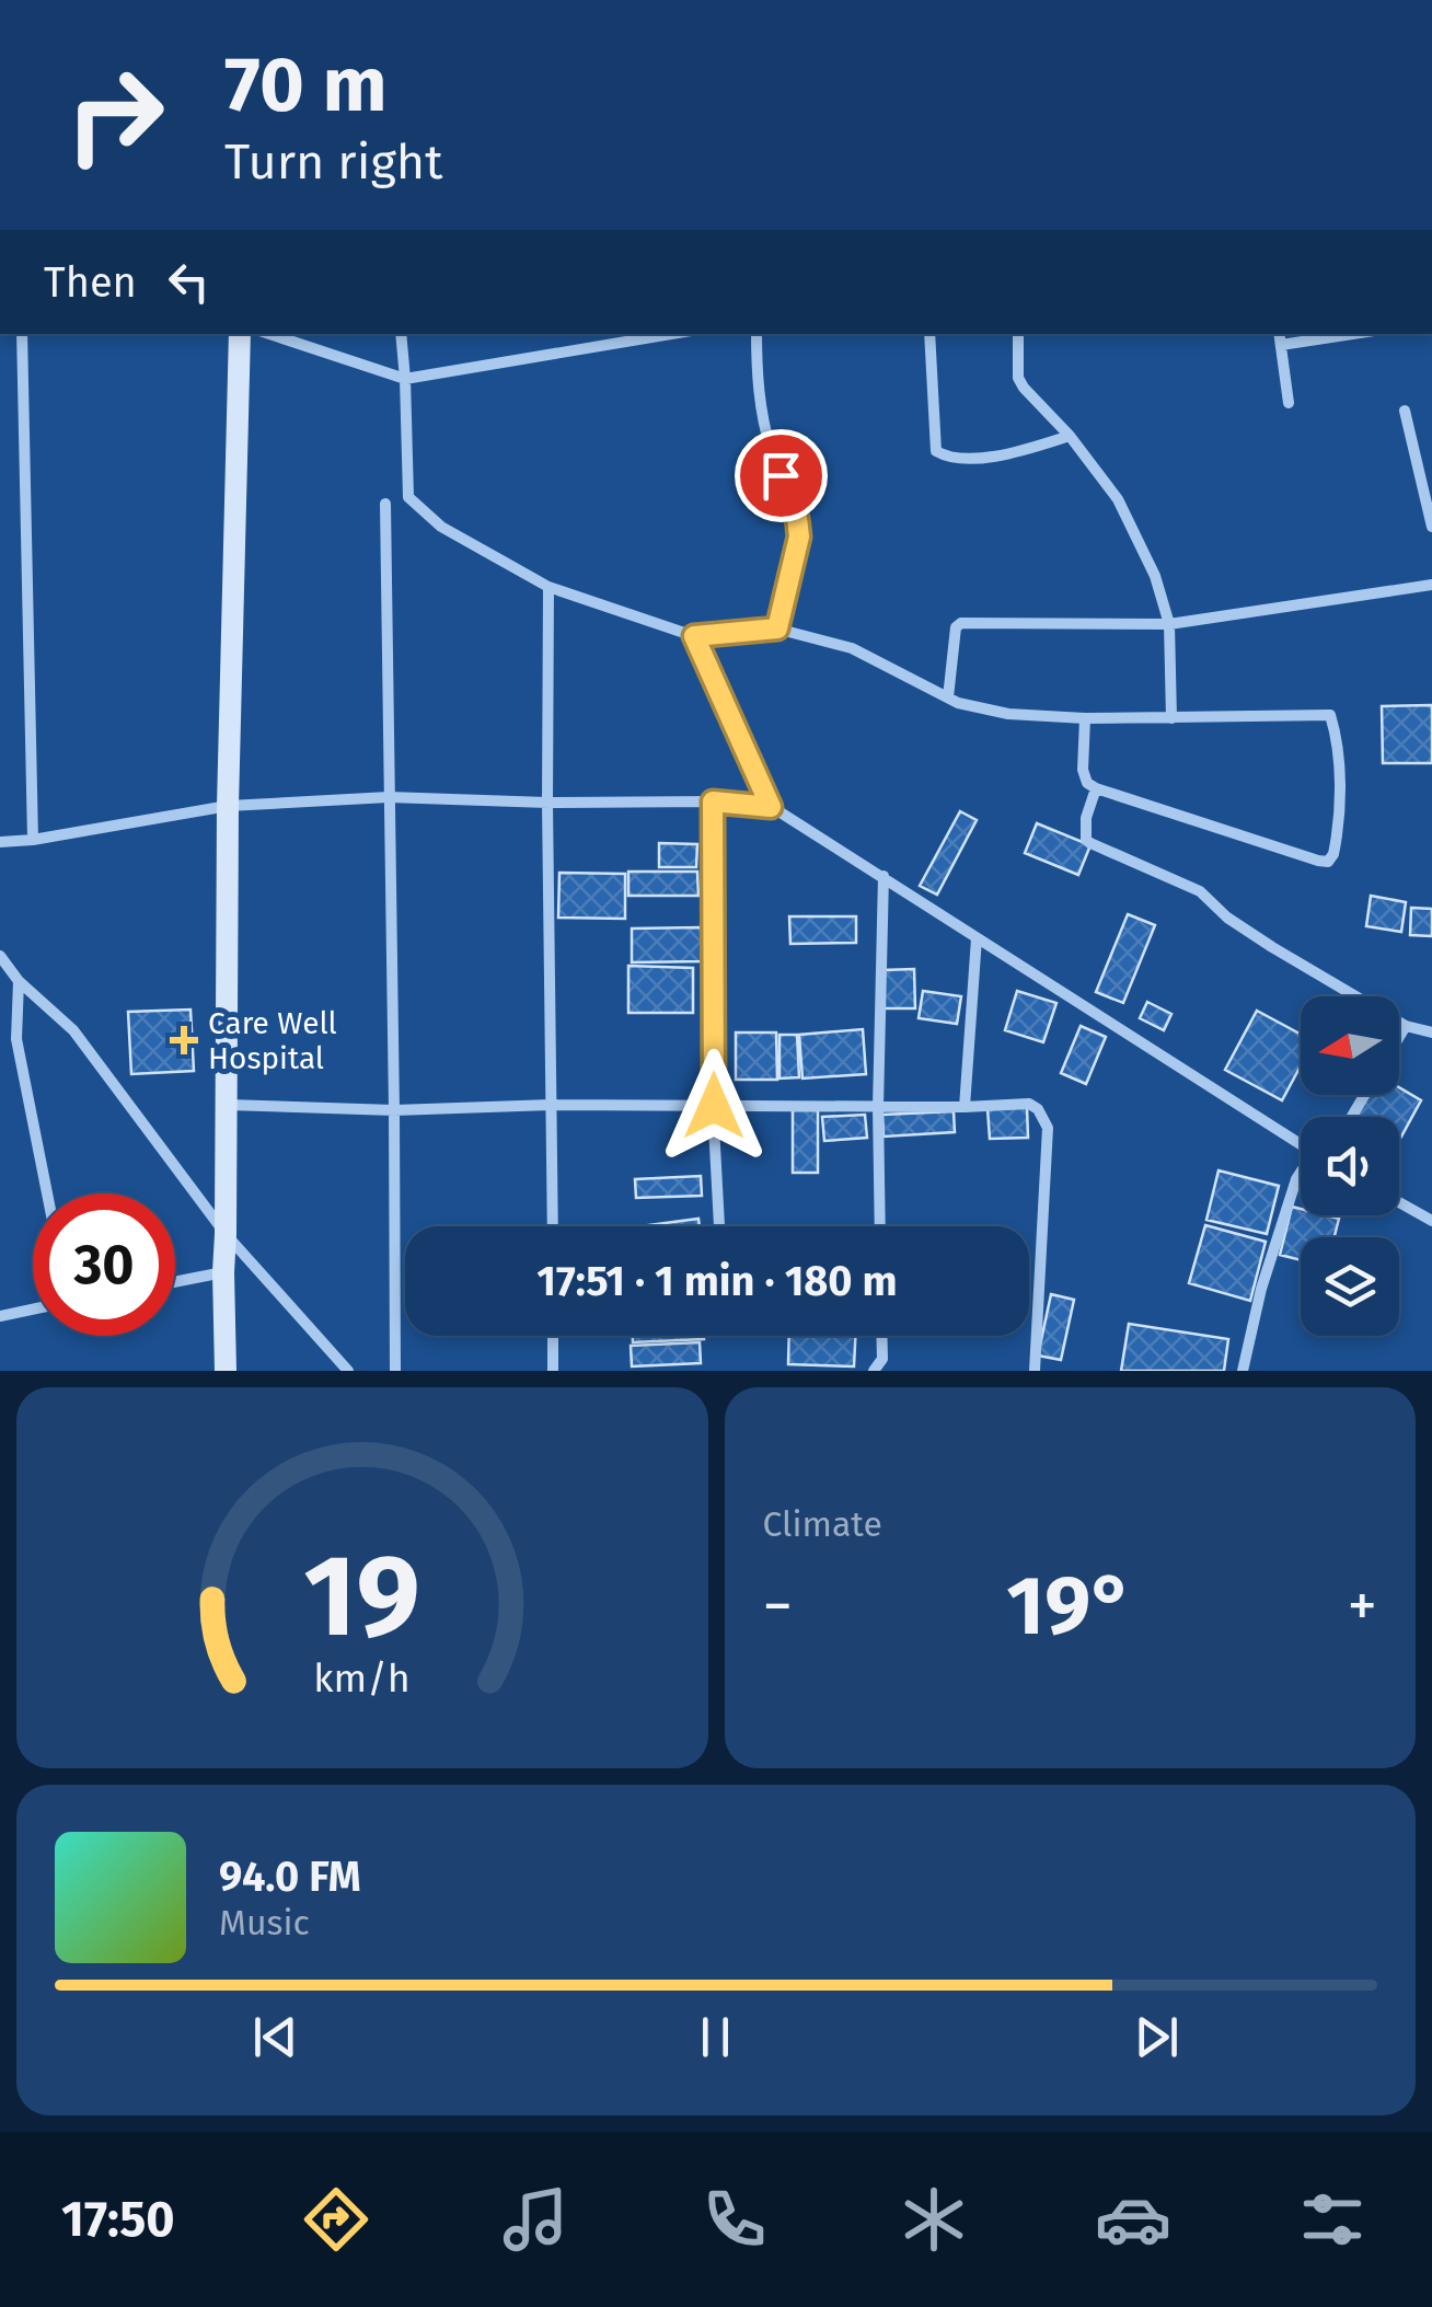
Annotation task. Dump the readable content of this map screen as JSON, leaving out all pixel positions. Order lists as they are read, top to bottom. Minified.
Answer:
{"places":{"health":["Care Well Hospital"]},"north":"left","page":{"turn":["70 m","Turn right"],"then":"Then","limit":"30","trip":"17:51 · 1 min · 180 m","tile":"Climate","heat":["−","19°","+"],"song":["94.0 FM","Music"],"tabs":"17:50","gauge":["19","km/h"]}}
